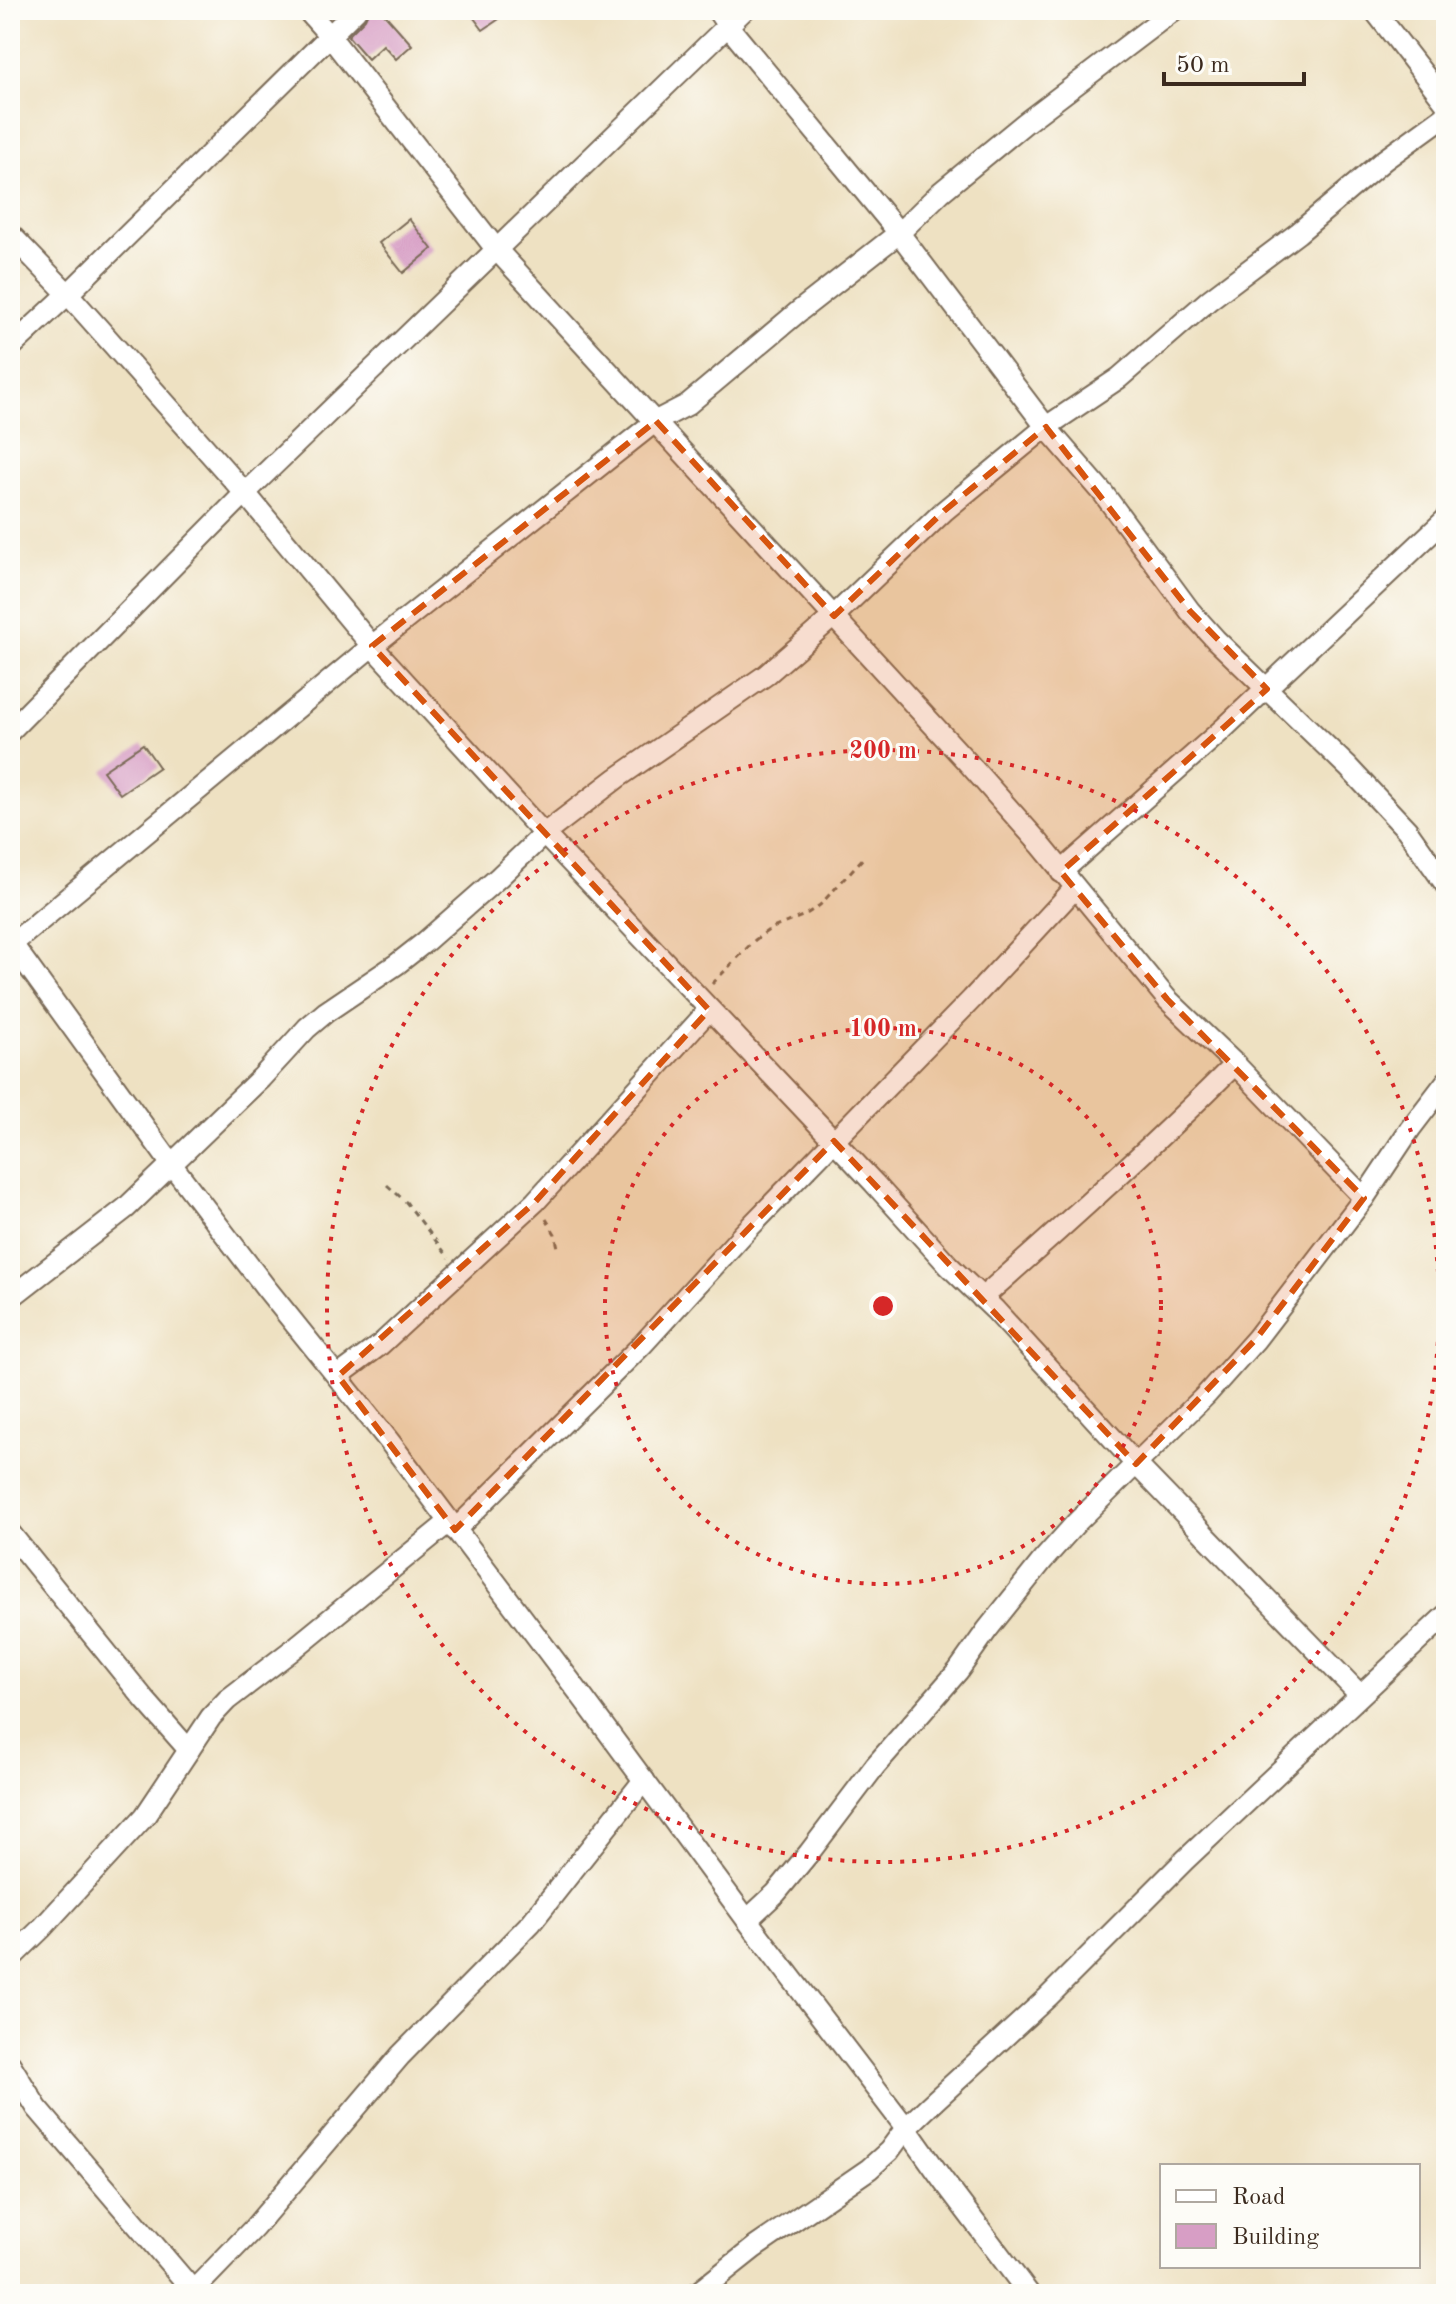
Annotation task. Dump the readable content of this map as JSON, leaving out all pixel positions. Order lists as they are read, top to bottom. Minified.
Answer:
{"legend":["Road","Building"],"scale_bar":"50 m","rings":["200 m","100 m"]}
